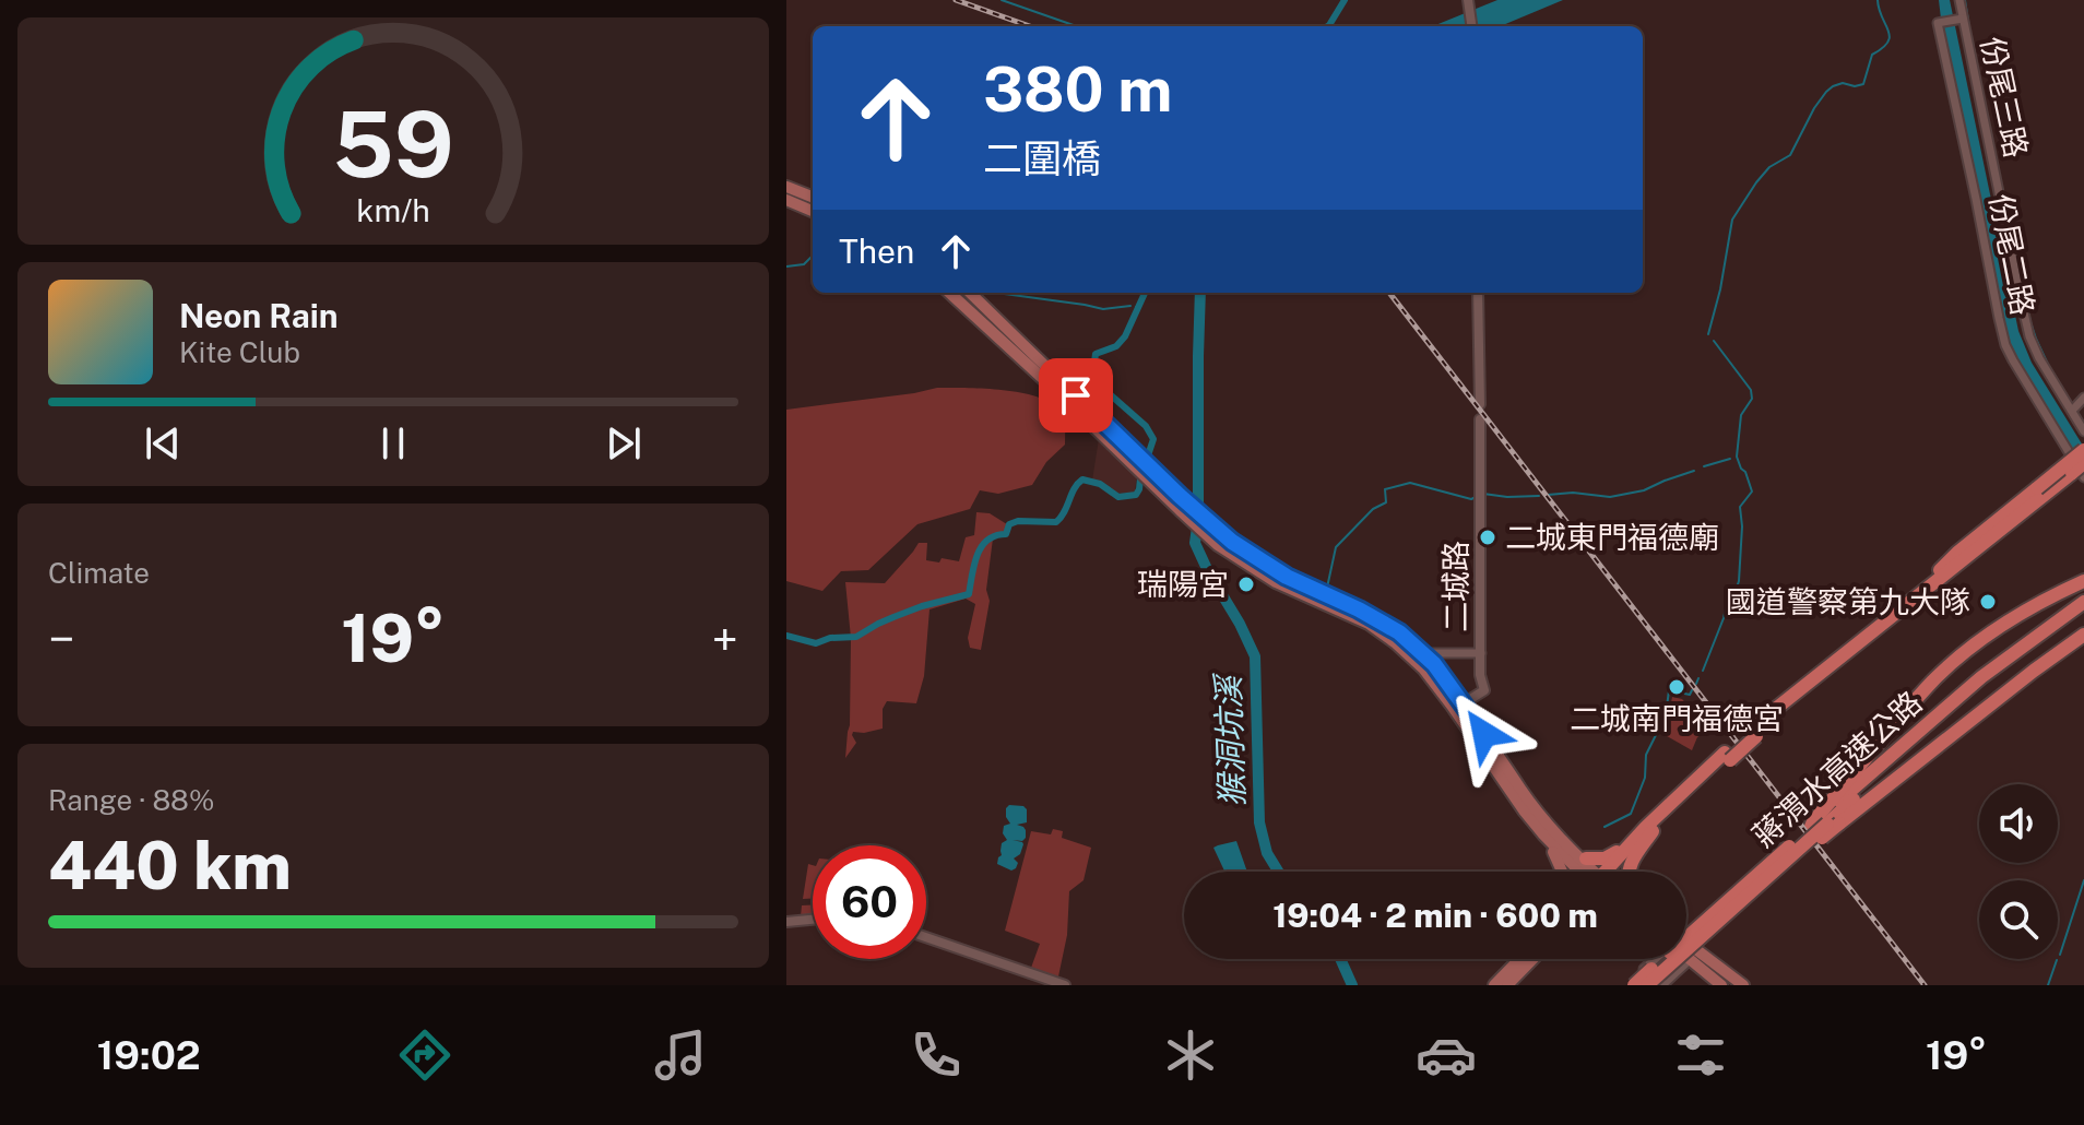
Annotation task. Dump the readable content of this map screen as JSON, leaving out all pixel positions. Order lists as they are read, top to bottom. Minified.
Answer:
{"streets":{"highway":["蔣渭水高速公路"],"street":["份尾三路","份尾二路","二城路"]},"crossings":[["份尾三路","份尾二路"]],"water":["猴洞坑溪"],"places":["二城東門福德廟","瑞陽宮","國道警察第九大隊","二城南門福德宮"],"page":{"turn":["380 m","二圍橋"],"then":"Then","song":["Neon Rain","Kite Club"],"tile":["Climate",["Range · 88%","440 km"]],"heat":["−","19°","+"],"limit":"60","trip":"19:04 · 2 min · 600 m","tabs":["19:02","19°"],"gauge":["59","km/h"]}}
